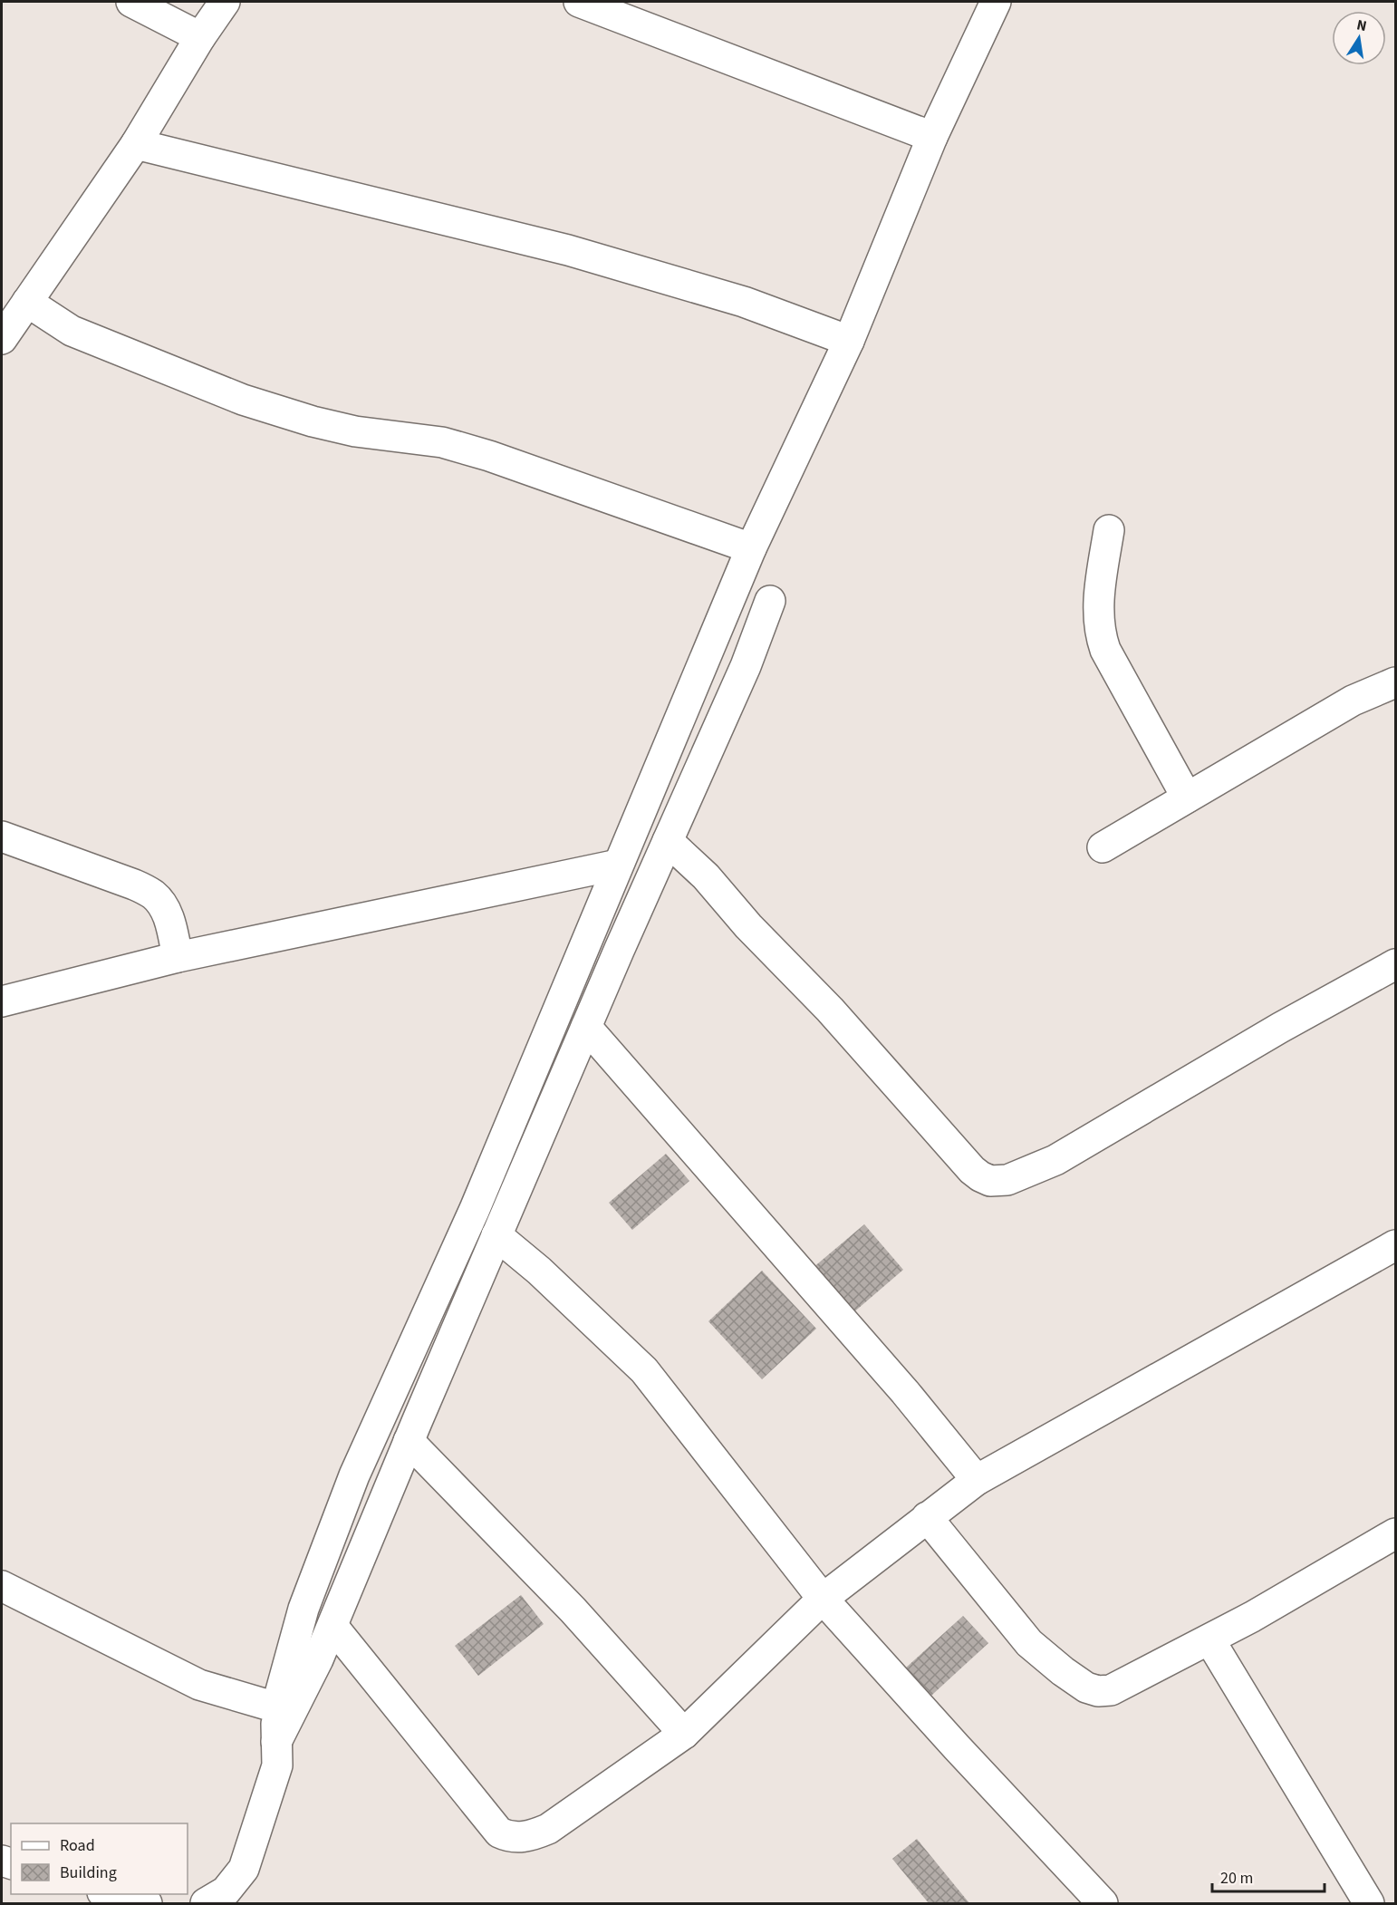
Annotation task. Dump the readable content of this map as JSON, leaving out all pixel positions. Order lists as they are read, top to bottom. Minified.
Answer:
{"legend":["Road","Building"],"scale_bar":"20 m","north":"top"}
